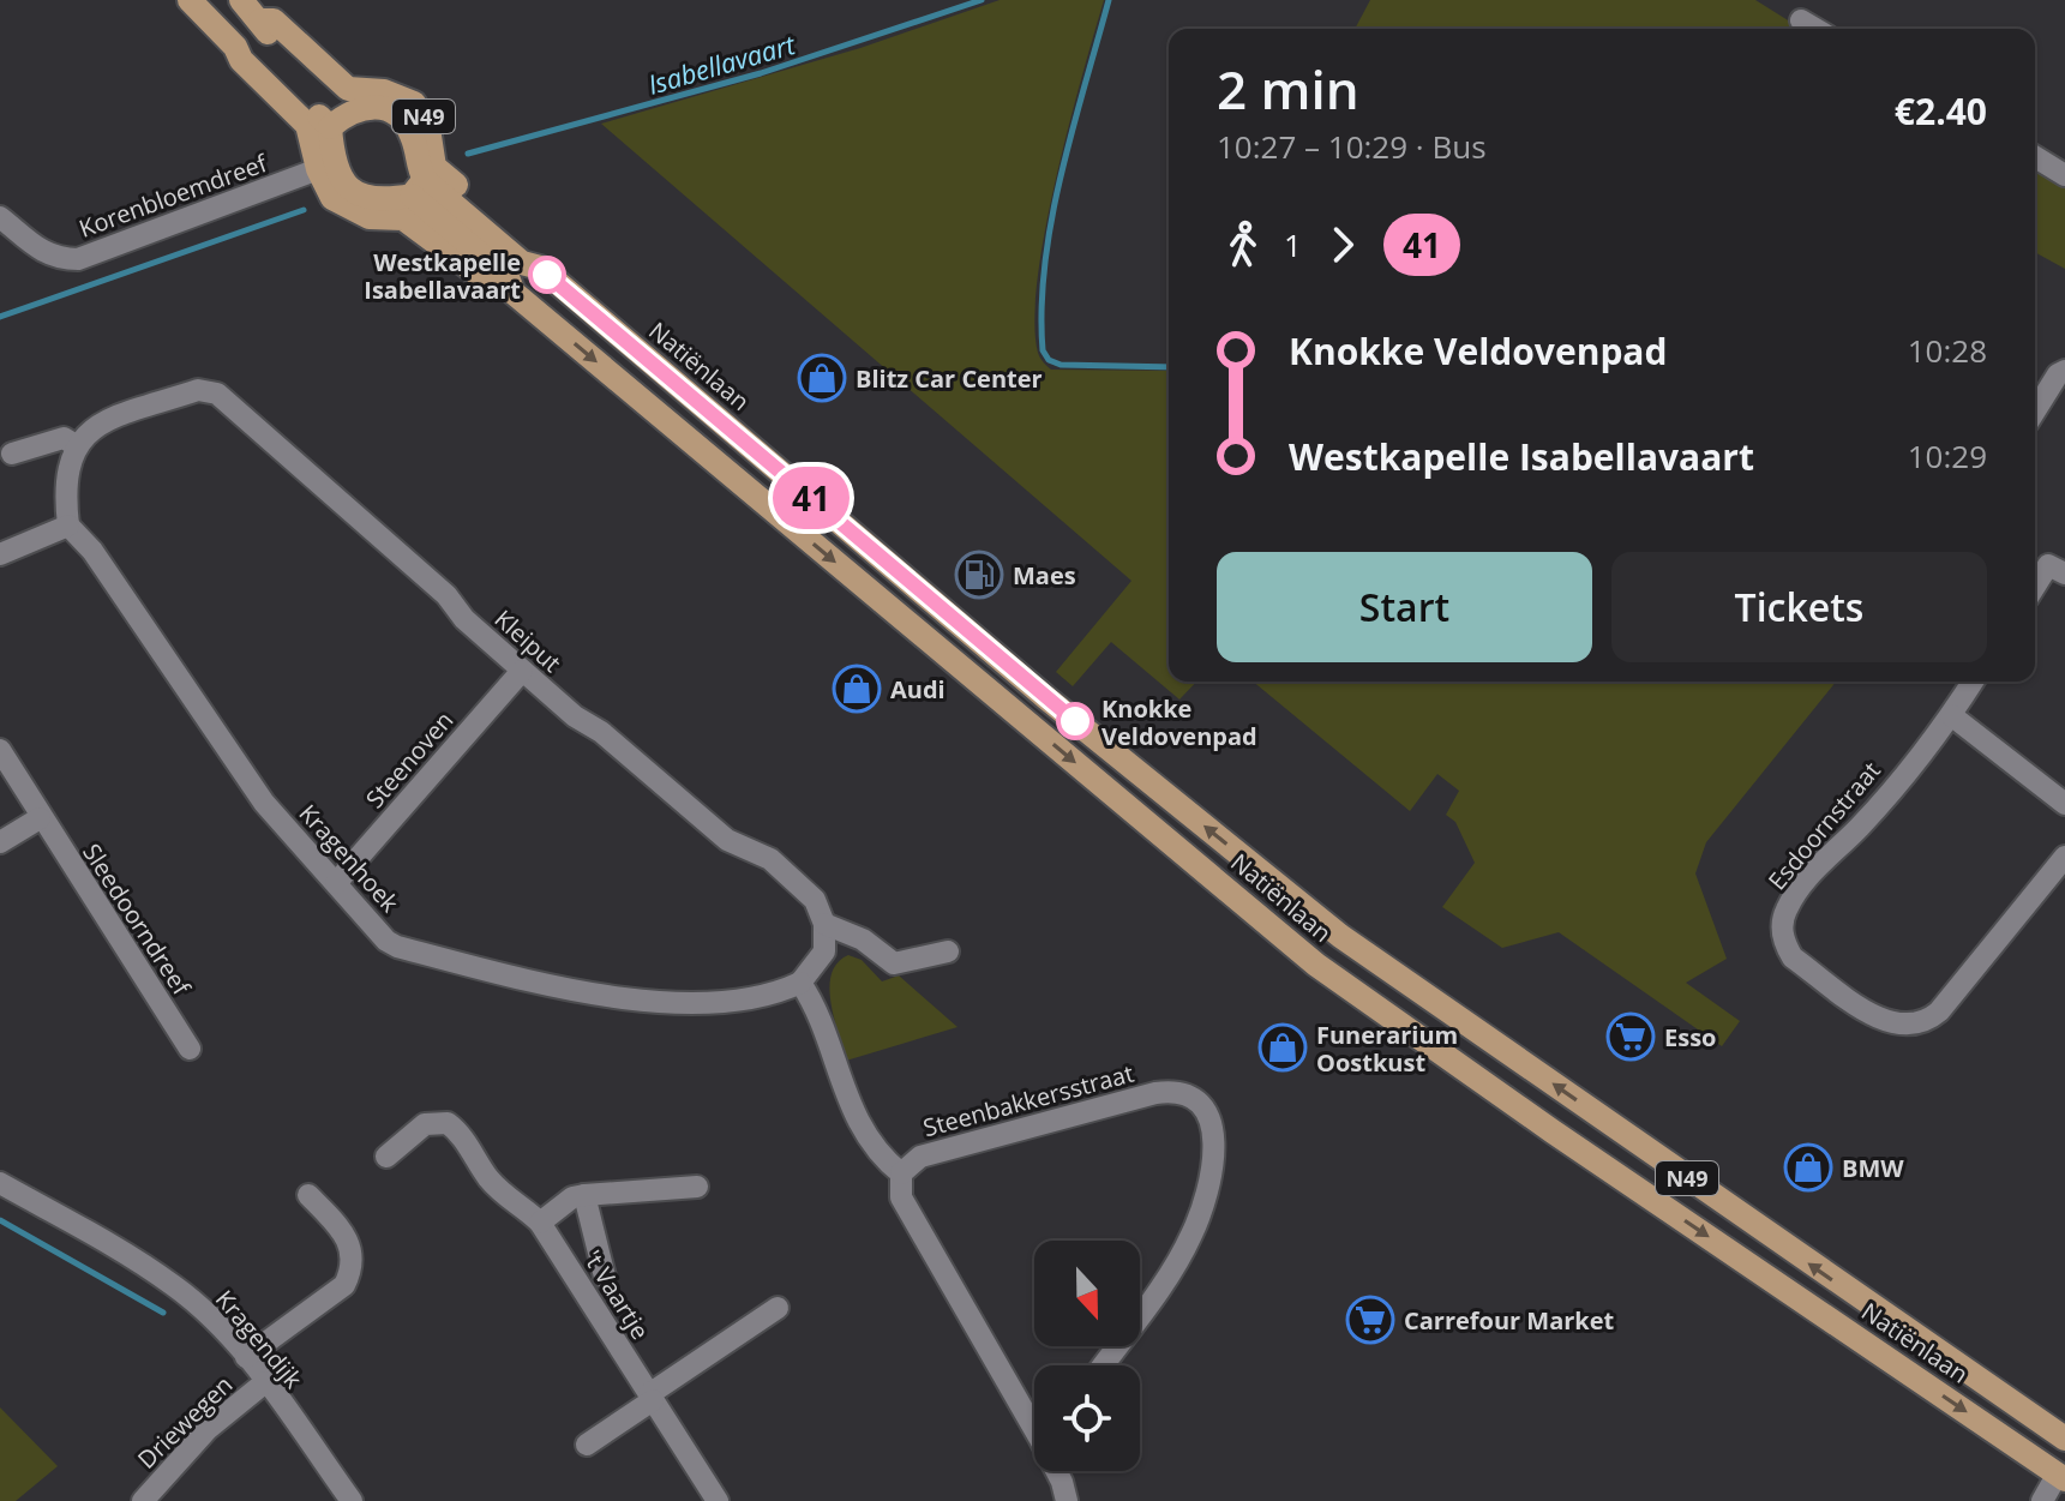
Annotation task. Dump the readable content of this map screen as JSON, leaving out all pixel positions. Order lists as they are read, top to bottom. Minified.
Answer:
{"streets":{"main road":["N49","Natiënlaan"],"street":["Korenbloemdreef","Kleiput","Steenoven","Esdoornstraat","Kragenhoek","Sleedoorndreef","Steenbakkersstraat","'t Vaartje","Kragendijk","Driewegen"]},"crossings":[["N49","Natiënlaan"],["Korenbloemdreef","Natiënlaan"],["Kleiput","Steenoven"],["Steenoven","Kragenhoek"],["Kragendijk","Driewegen"]],"water":["Isabellavaart"],"places":{"other":["Westkapelle Isabellavaart","Knokke Veldovenpad"],"shop":["Blitz Car Center","Audi","Funerarium Oostkust","BMW"],"fuel station":["Maes"],"supermarket":["Esso","Carrefour Market"]},"lines":["bus line 41"],"north":"bottom","page":{"on_map":"41","heading":["2 min","10:27 – 10:29 · Bus","€2.40"],"legs":["1","41"],"list":[{"name":"Knokke Veldovenpad","value":"10:28"},{"name":"Westkapelle Isabellavaart","value":"10:29"}],"buttons":["Start","Tickets"]}}
